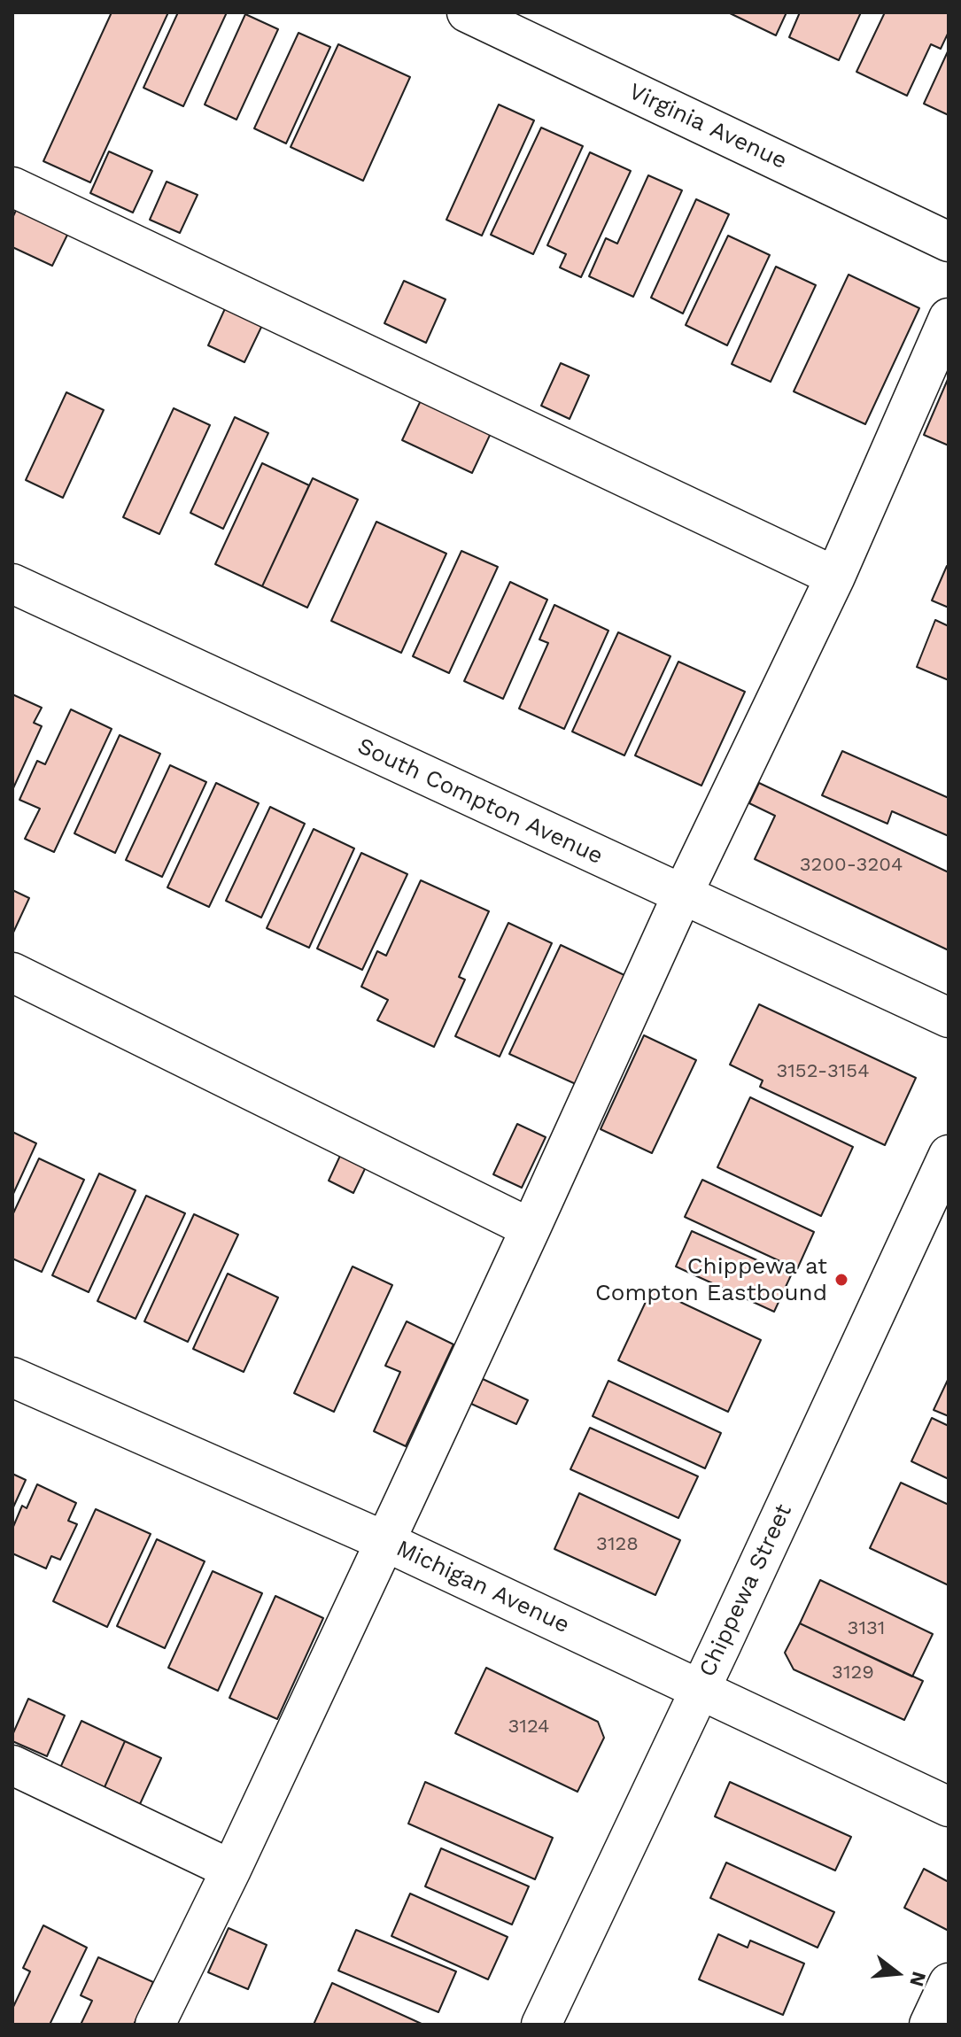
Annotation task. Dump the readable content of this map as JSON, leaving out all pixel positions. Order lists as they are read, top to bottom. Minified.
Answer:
{"streets":{"street":["Virginia Avenue","South Compton Avenue","Michigan Avenue","Chippewa Street"]},"crossings":[["Michigan Avenue","Chippewa Street"]],"places":["Chippewa at Compton Eastbound"],"house_numbers":["3200-3204","3152-3154","3128","3131","3129","3124"],"north":"right"}
